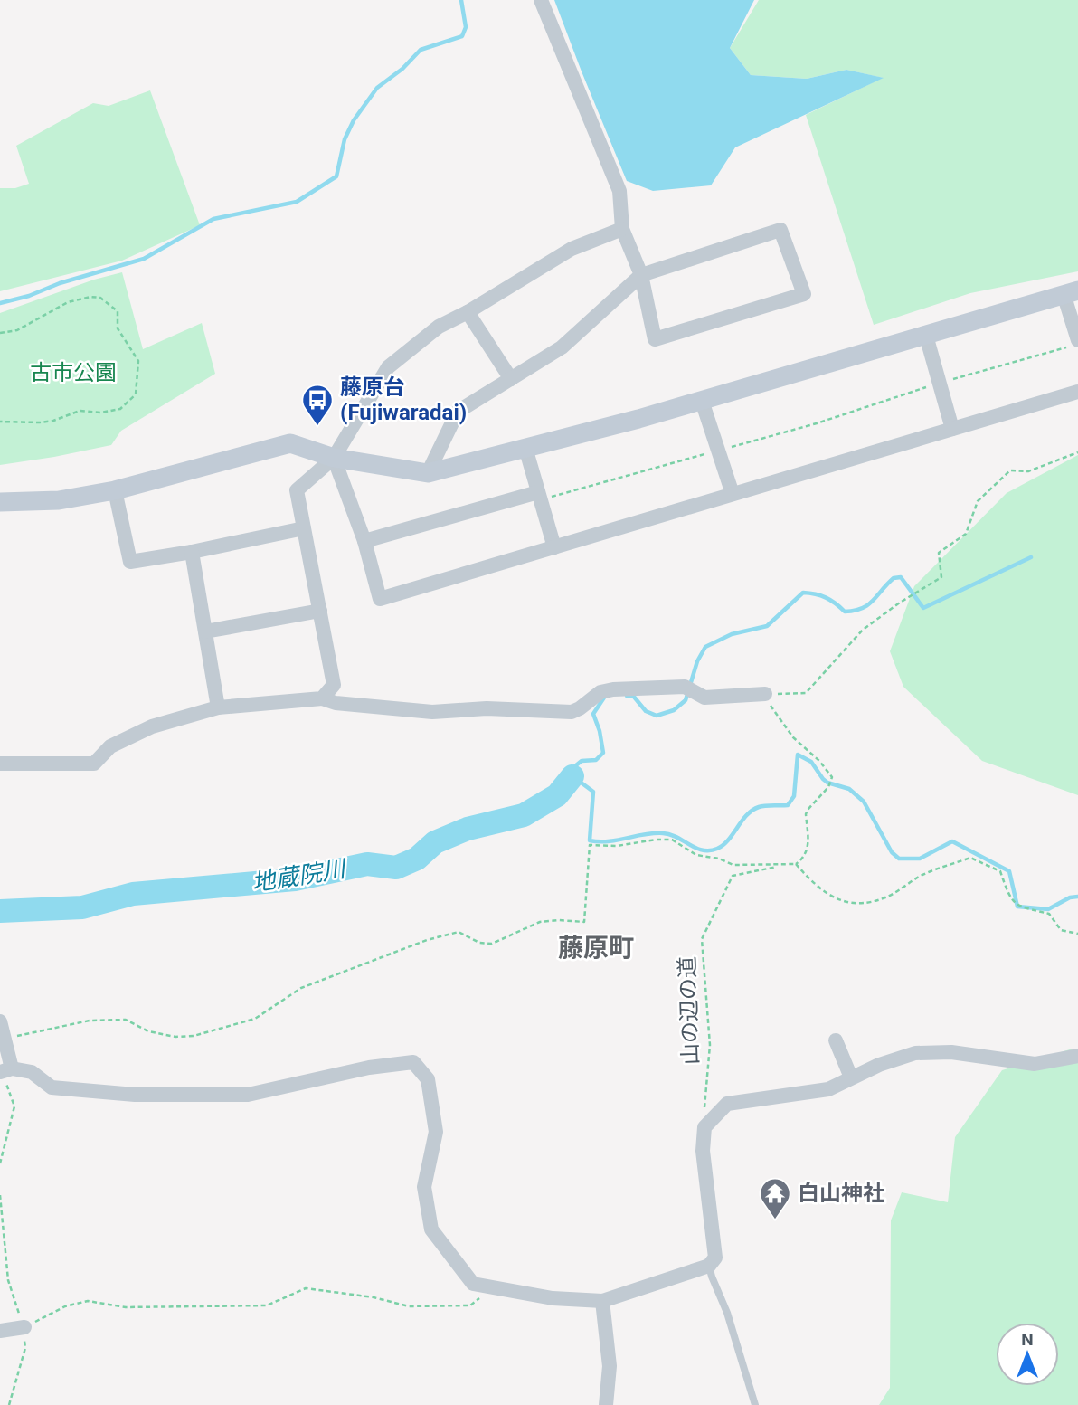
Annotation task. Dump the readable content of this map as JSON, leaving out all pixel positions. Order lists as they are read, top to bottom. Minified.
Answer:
{"streets":{"path":["山の辺の道"]},"districts":["藤原町"],"water":["地蔵院川"],"parks":["古市公園"],"places":{"bus stop":["藤原台 (Fujiwaradai)"],"temple":["白山神社"]},"north":"top"}
